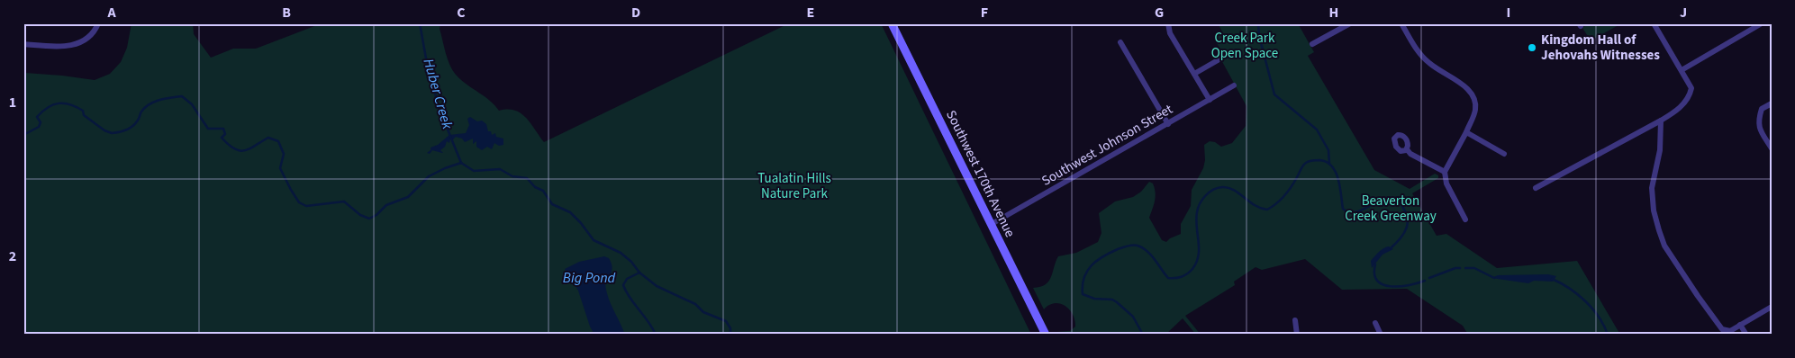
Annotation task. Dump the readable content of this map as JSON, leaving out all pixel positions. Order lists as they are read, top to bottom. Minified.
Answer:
{"streets":{"main road":["Southwest 170th Avenue"],"street":["Southwest Johnson Street"]},"crossings":[["Southwest Johnson Street","Southwest 170th Avenue"]],"water":["Huber Creek","Big Pond"],"parks":["Creek Park Open Space","Tualatin Hills Nature Park","Beaverton Creek Greenway"],"places":["Kingdom Hall of Jehovahs Witnesses"],"grid":{"columns":["A","B","C","D","E","F","G","H","I","J"],"rows":["1","2"]}}
